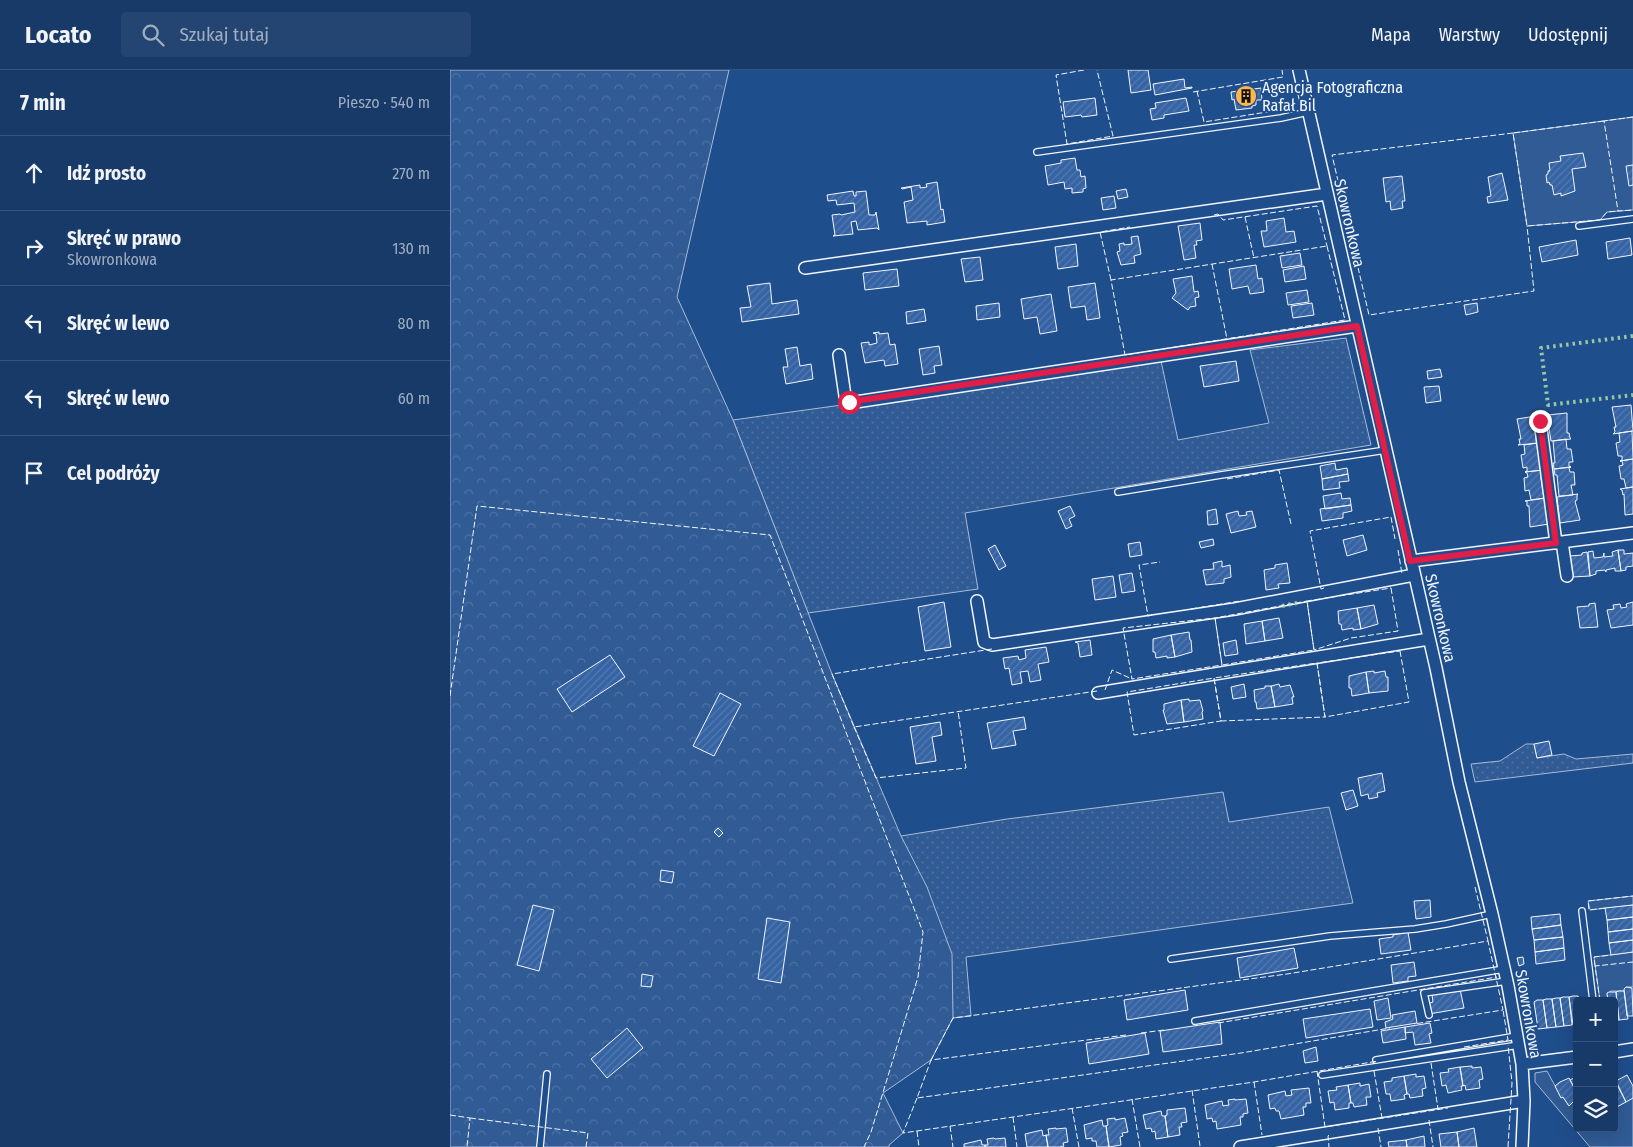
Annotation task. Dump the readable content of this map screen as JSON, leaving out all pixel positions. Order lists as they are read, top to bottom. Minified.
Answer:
{"streets":{"street":["Skowronkowa"]},"places":{"building":["Agencja Fotograficzna Rafał Bil"]},"page":{"header":"Locato","search":"Szukaj tutaj","nav":["Mapa","Warstwy","Udostępnij"],"heading":["7 min","Pieszo · 540 m"],"list":[["Idź prosto","270 m"],["Skręć w prawo","Skowronkowa","130 m"],["Skręć w lewo","80 m"],["Skręć w lewo","60 m"],"Cel podróży"],"map_buttons":["+","−"]}}
